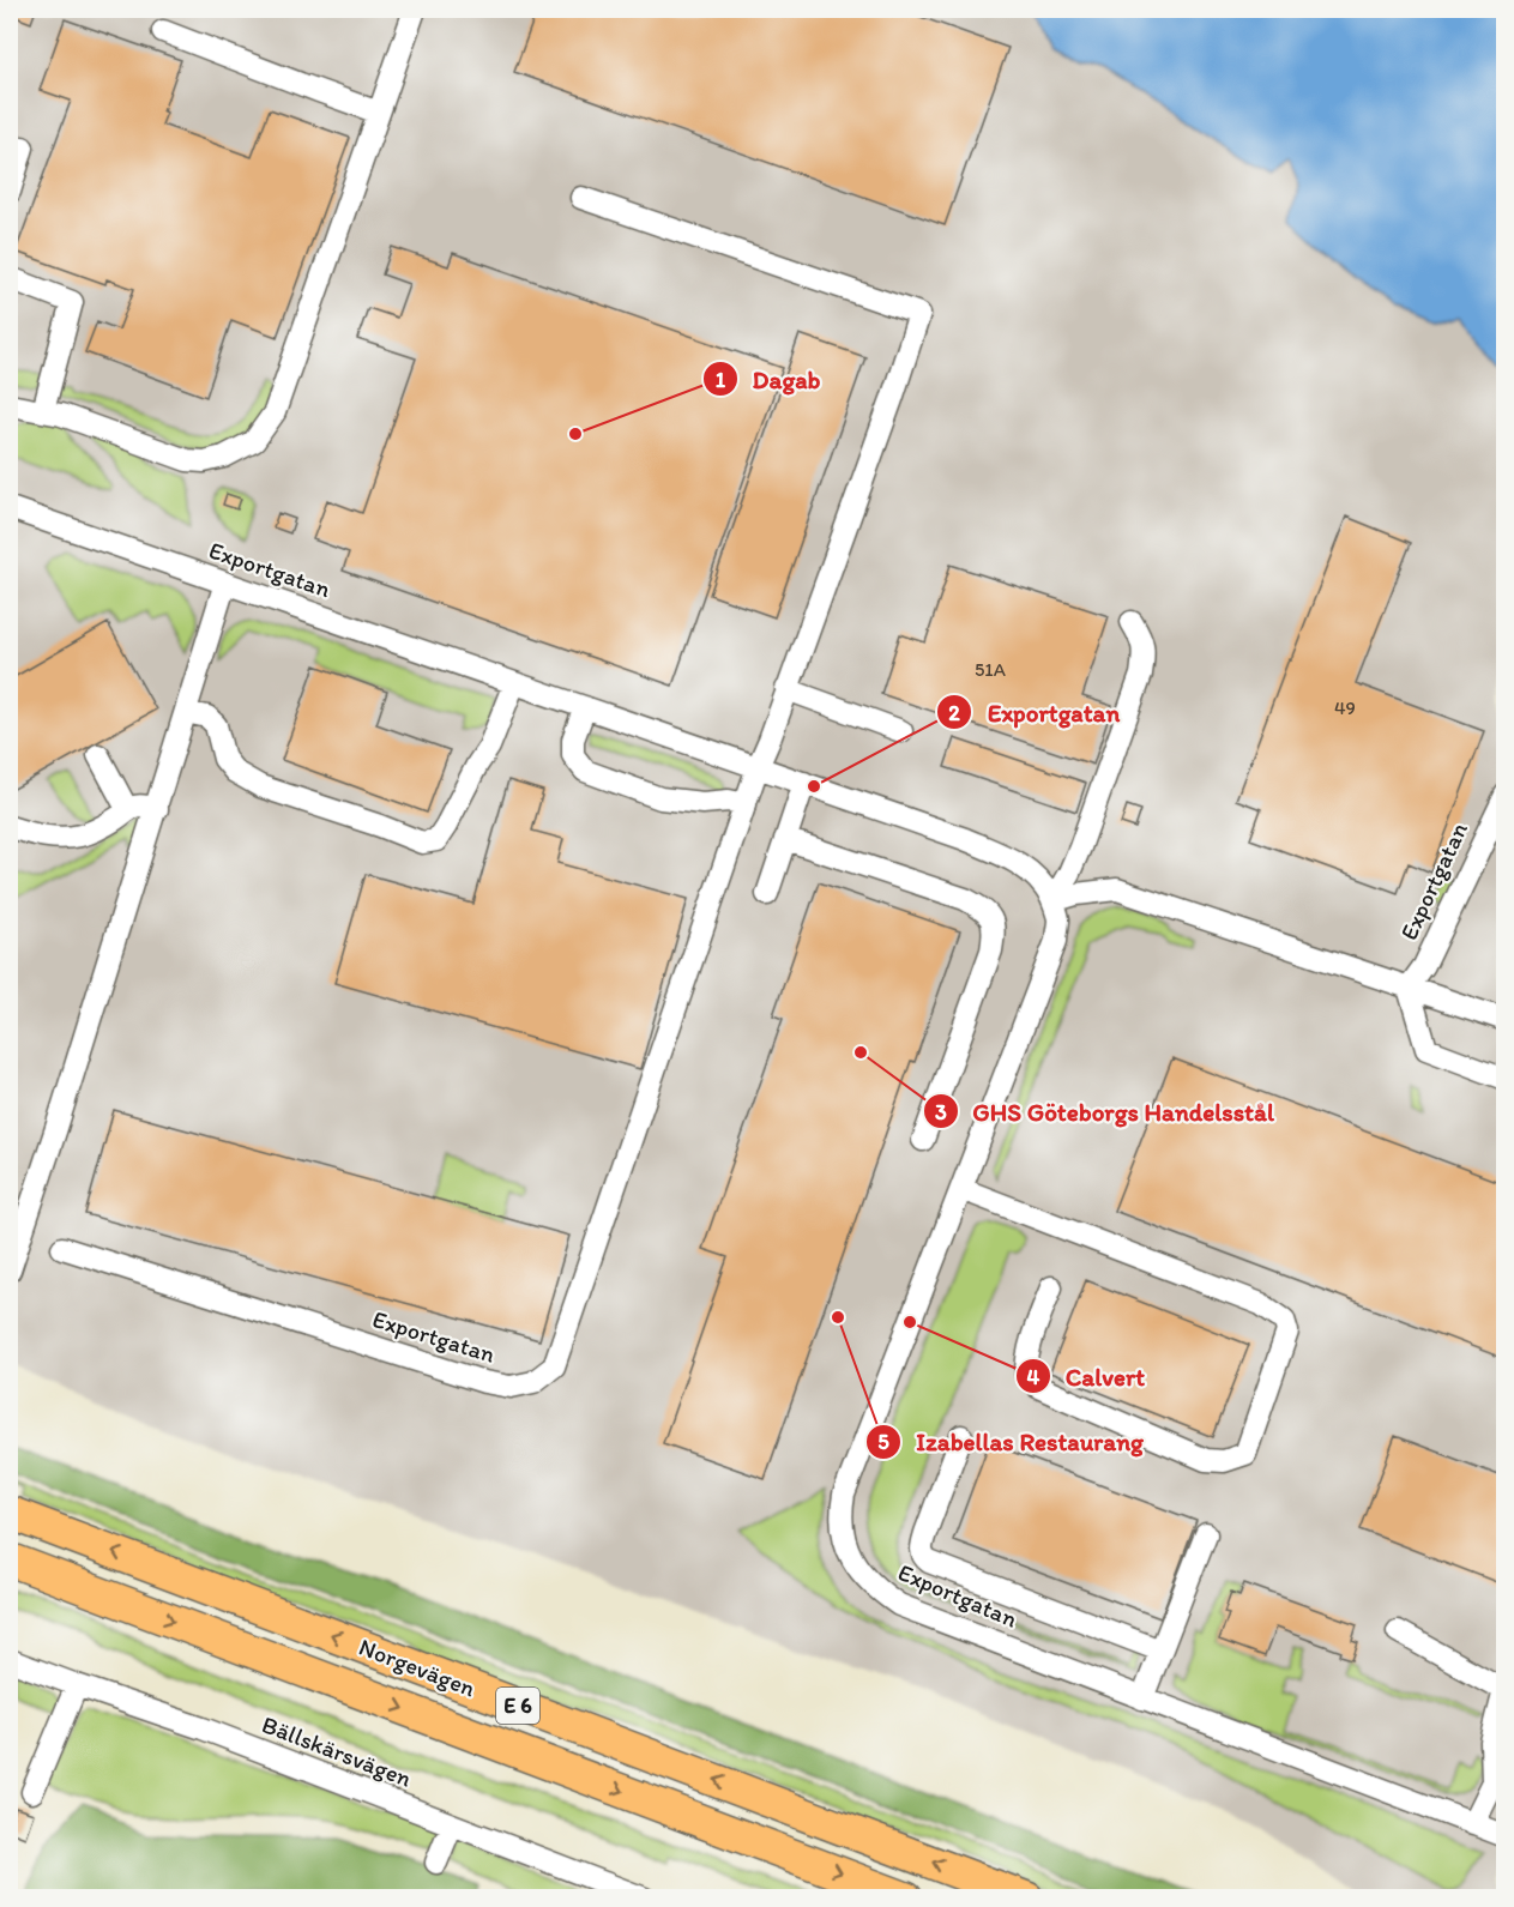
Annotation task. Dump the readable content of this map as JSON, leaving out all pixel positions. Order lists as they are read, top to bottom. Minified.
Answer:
{"streets":{"highway":["Norgevägen","E 6"],"street":["Exportgatan","Bällskärsvägen"]},"places":["Dagab","Exportgatan","GHS Göteborgs Handelsstål","Izabellas Restaurang","Calvert"],"house_numbers":["51A","49"]}
